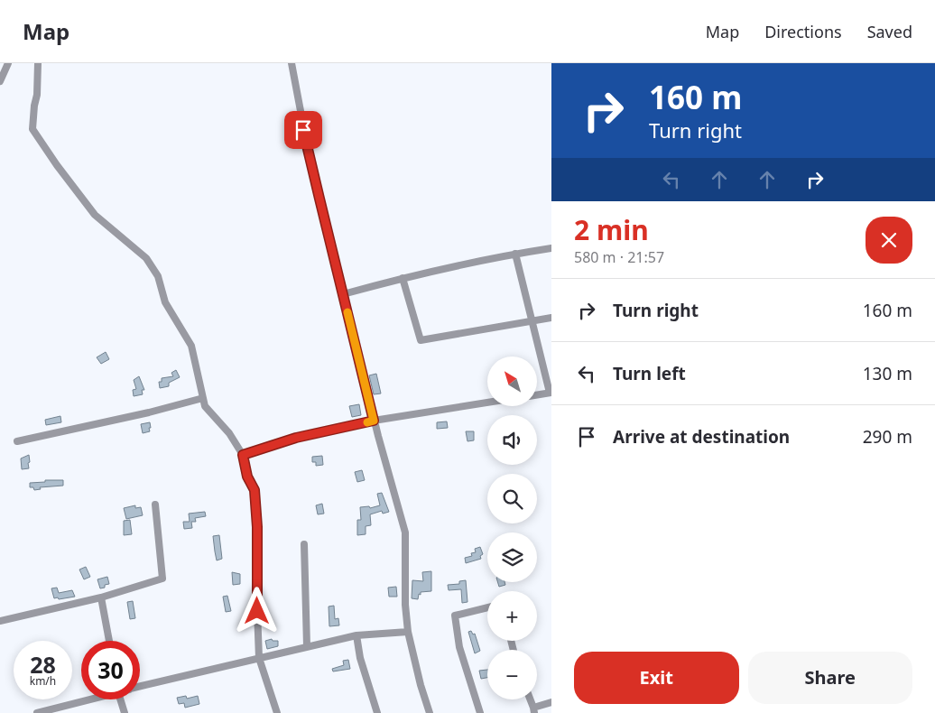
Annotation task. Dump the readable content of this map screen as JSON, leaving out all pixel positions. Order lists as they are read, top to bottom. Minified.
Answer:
{"north":"top left","page":{"header":"Map","nav":["Map","Directions","Saved"],"turn":["160 m","Turn right"],"heading":["2 min","580 m · 21:57"],"list":[{"name":"Turn right","value":"160 m"},{"name":"Turn left","value":"130 m"},{"name":"Arrive at destination","value":"290 m"}],"map_buttons":["+","−"],"speed":"28 km/h","limit":"30","buttons":["Exit","Share"]}}
